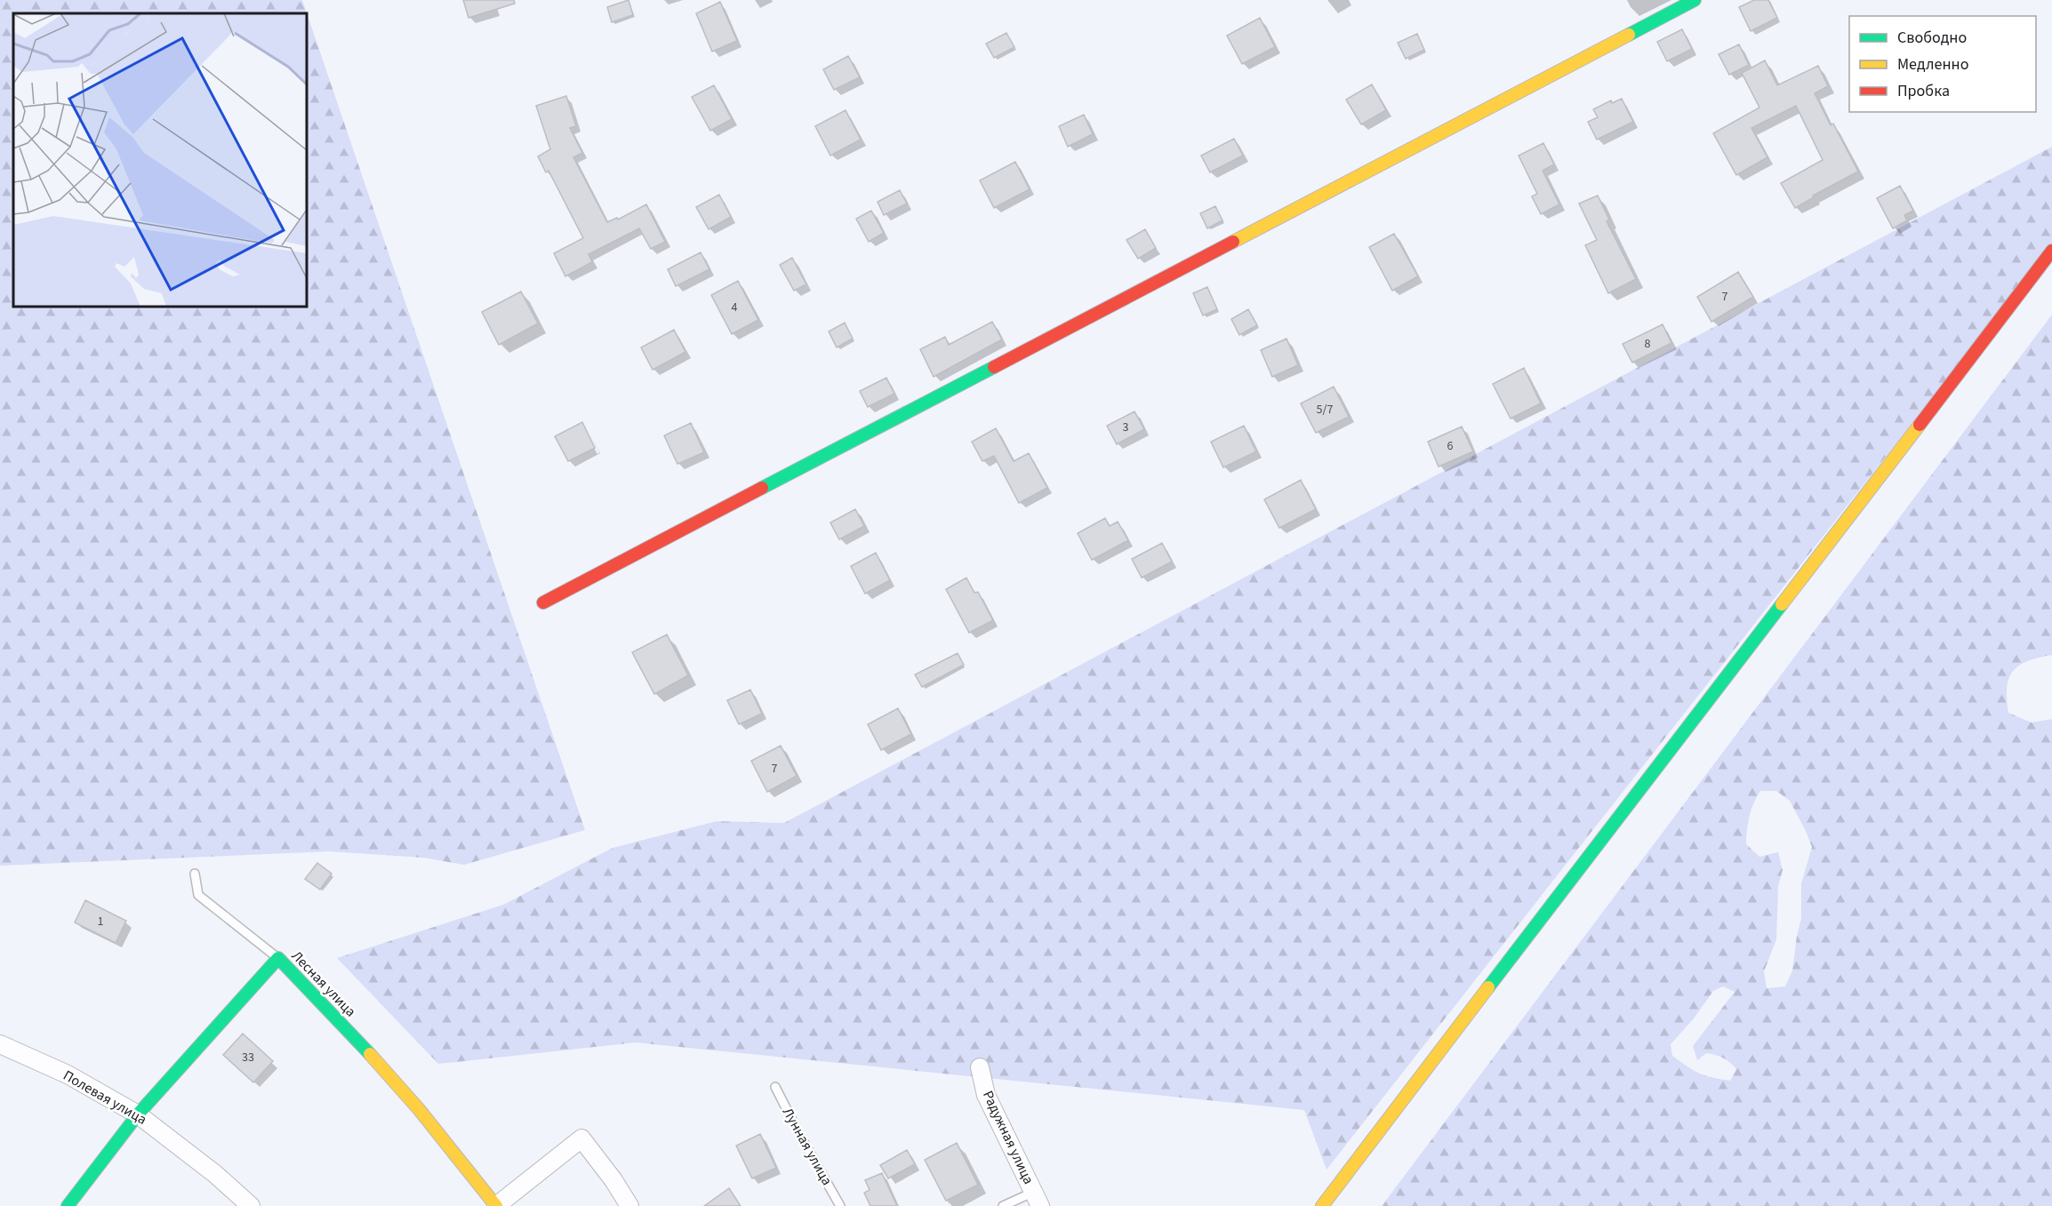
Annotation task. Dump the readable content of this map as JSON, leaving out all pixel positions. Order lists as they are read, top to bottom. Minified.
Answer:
{"streets":{"street":["Лесная улица","Полевая улица","Радужная улица"],"lane":["Лунная улица"]},"crossings":[["Лесная улица","Полевая улица"]],"house_numbers":["7","4","8","5/7","3","6","7","1","33"],"legend":["Свободно","Медленно","Пробка"]}
